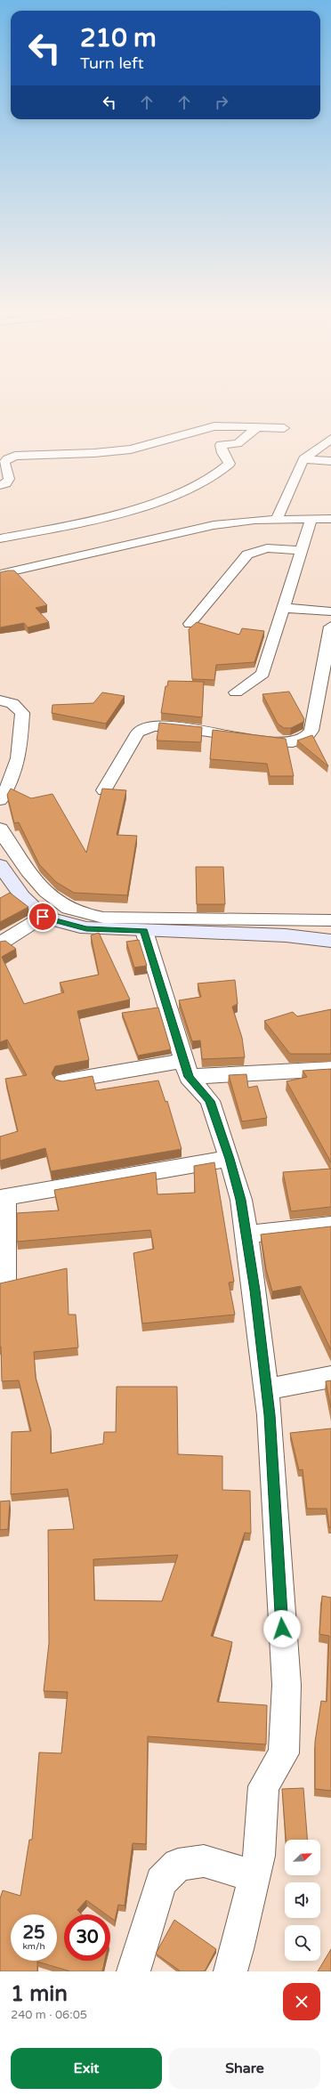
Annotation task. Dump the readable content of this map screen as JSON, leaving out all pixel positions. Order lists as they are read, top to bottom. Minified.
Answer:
{"north":"top right","page":{"turn":["210 m","Turn left"],"speed":"25 km/h","limit":"30","heading":["1 min","240 m · 06:05"],"buttons":["Exit","Share"]}}
